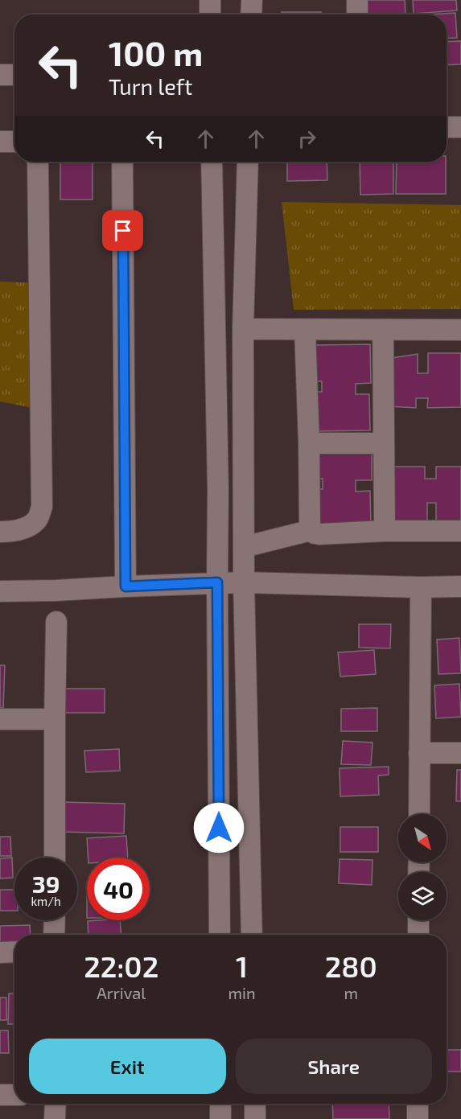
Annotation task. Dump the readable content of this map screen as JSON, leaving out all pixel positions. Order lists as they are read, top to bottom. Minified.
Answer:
{"north":"bottom right","page":{"turn":["100 m","Turn left"],"speed":"39 km/h","limit":"40","eta":["22:02","Arrival","1","min","280","m"],"buttons":["Exit","Share"]}}
